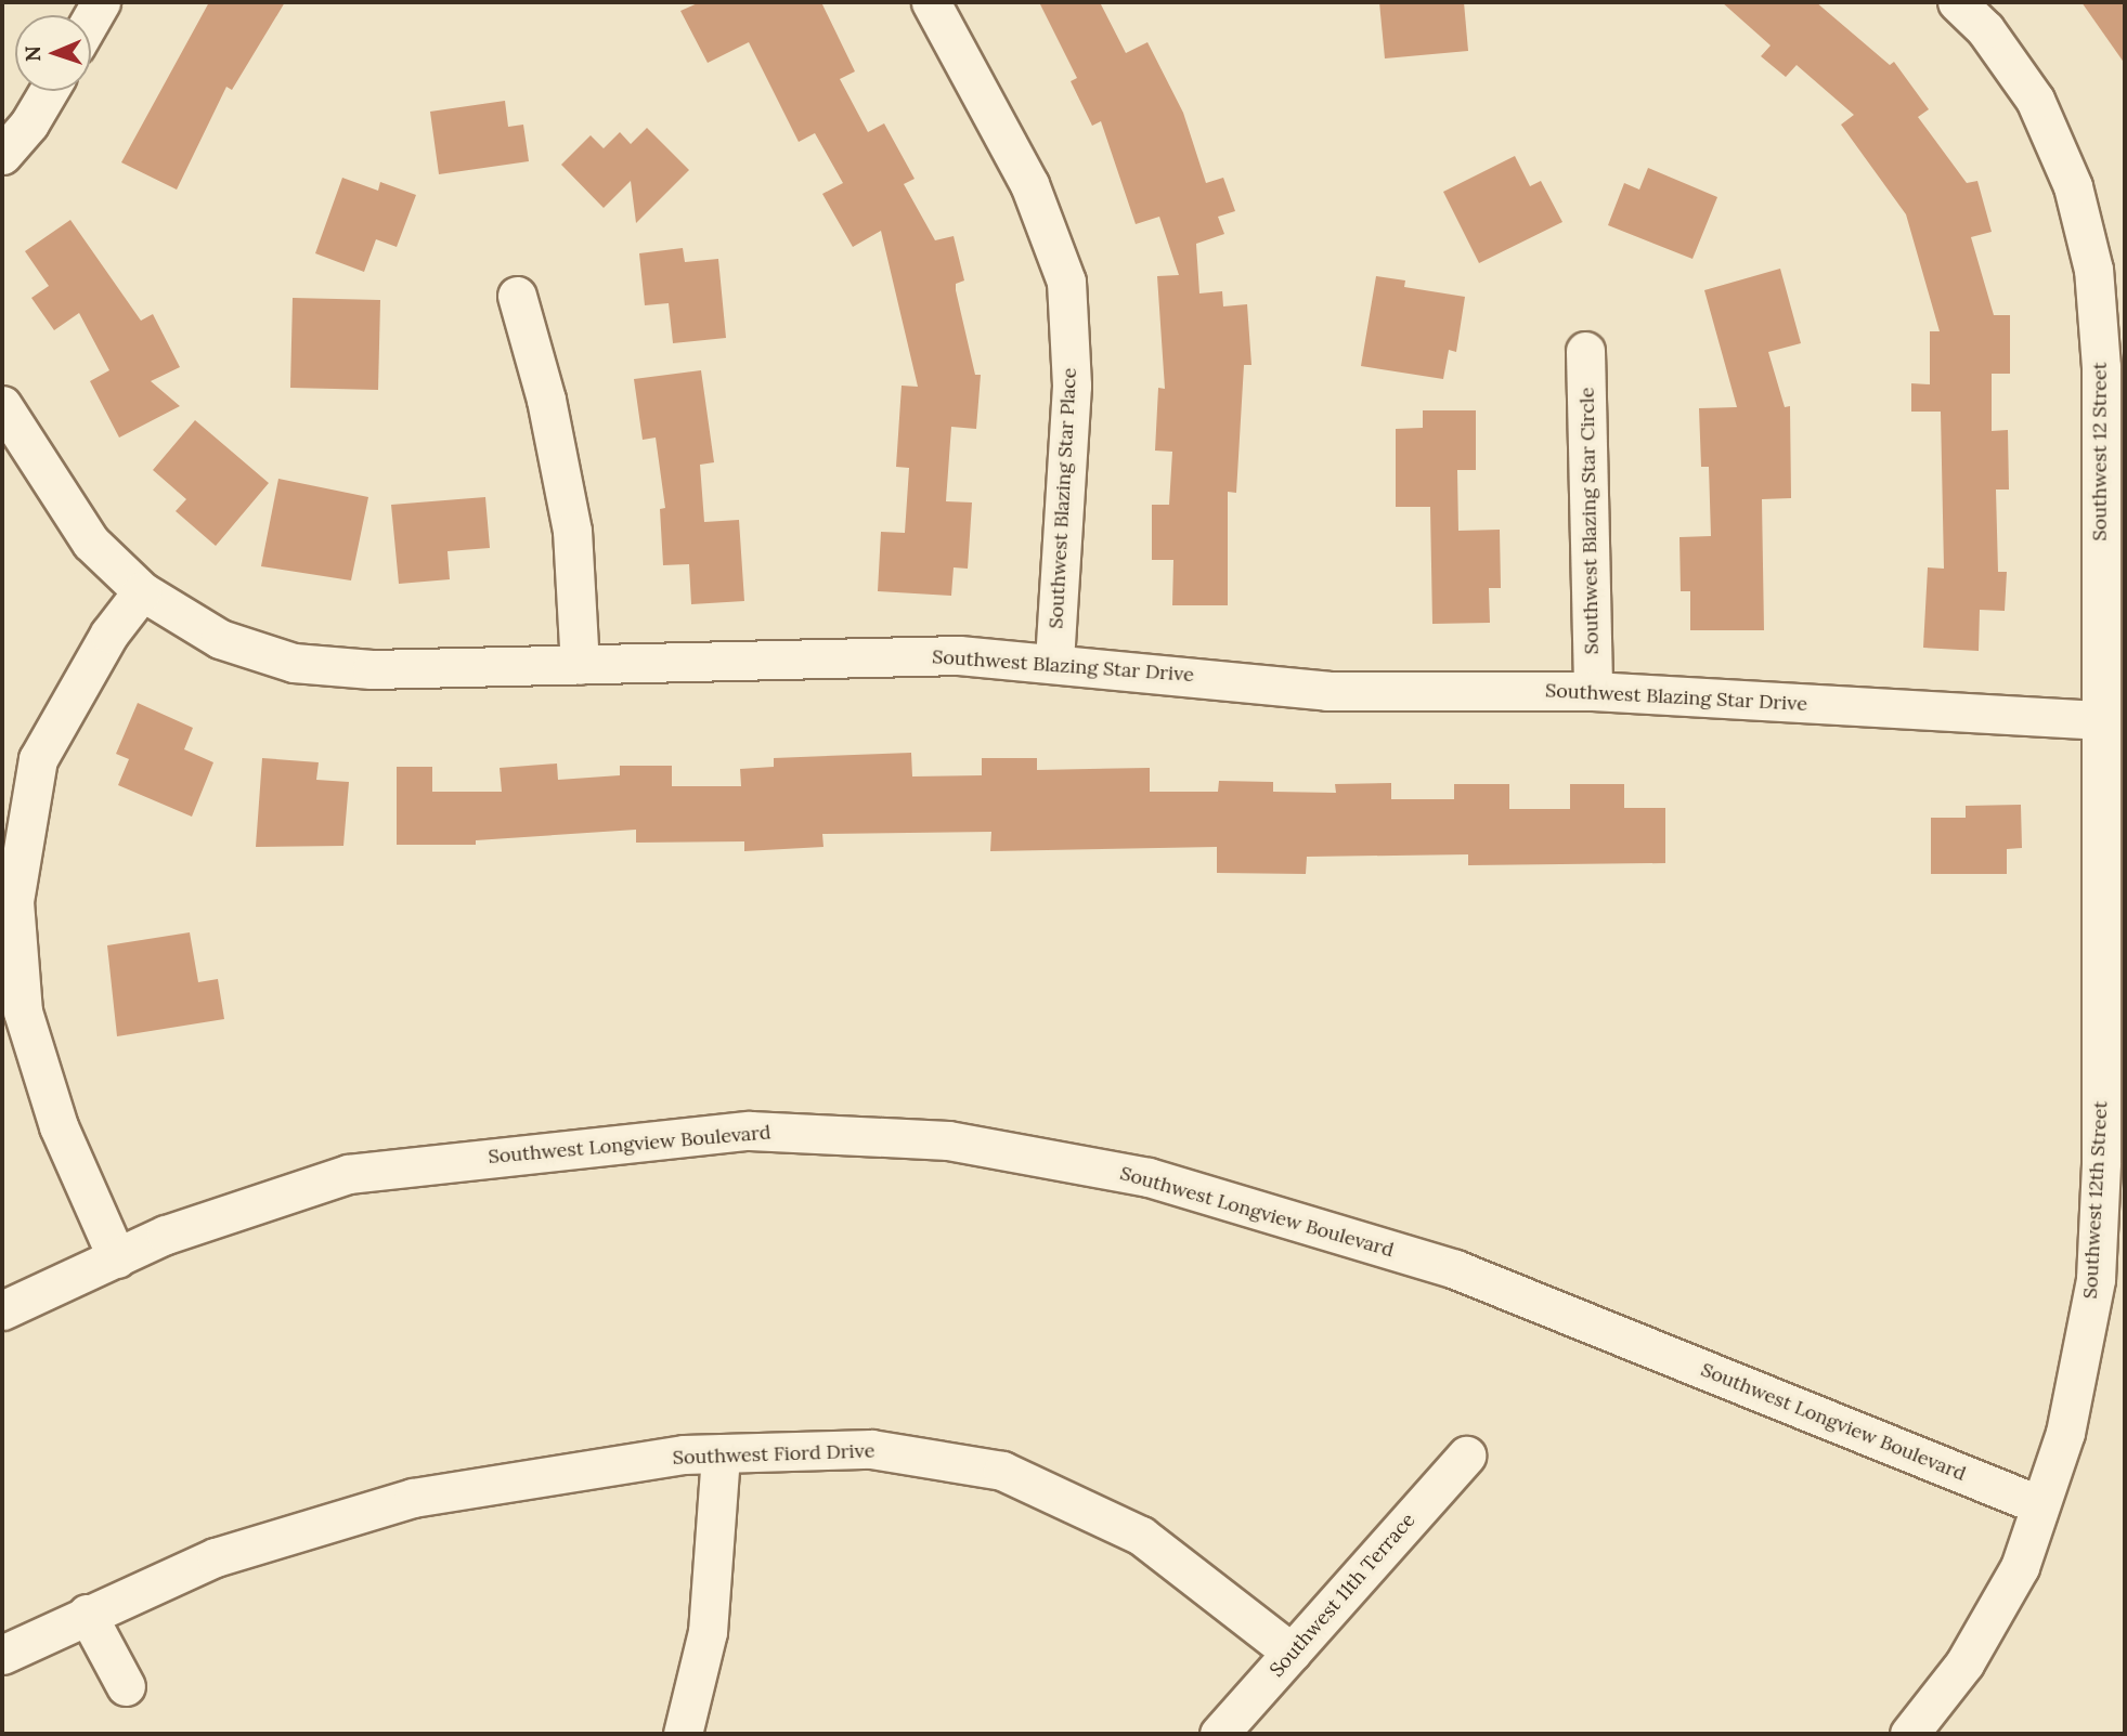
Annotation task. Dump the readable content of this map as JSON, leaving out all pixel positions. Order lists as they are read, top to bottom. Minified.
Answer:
{"streets":{"street":["Southwest 12 Street","Southwest Blazing Star Place","Southwest Blazing Star Circle","Southwest Blazing Star Drive","Southwest Longview Boulevard","Southwest 12th Street","Southwest Fiord Drive","Southwest 11th Terrace"]},"crossings":[["Southwest 12 Street","Southwest Blazing Star Drive"],["Southwest 12 Street","Southwest 12th Street"],["Southwest Blazing Star Place","Southwest Blazing Star Drive"],["Southwest Blazing Star Circle","Southwest Blazing Star Drive"],["Southwest Longview Boulevard","Southwest 12th Street"],["Southwest Fiord Drive","Southwest 11th Terrace"]],"north":"left"}
